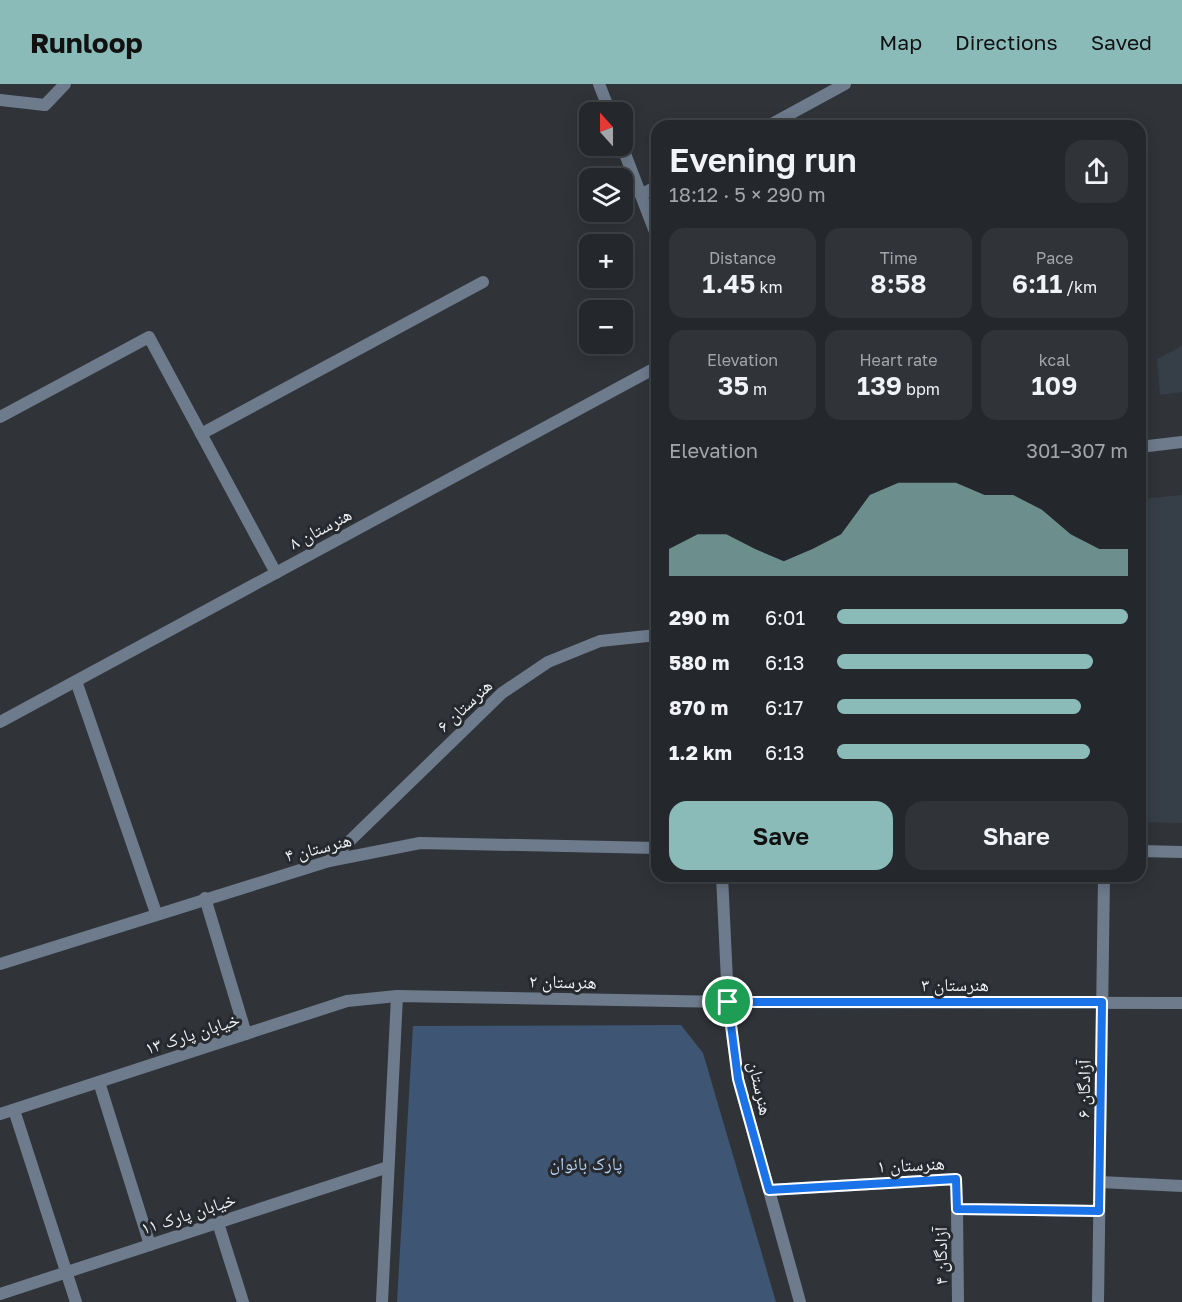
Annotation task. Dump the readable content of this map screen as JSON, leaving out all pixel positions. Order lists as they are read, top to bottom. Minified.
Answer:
{"streets":{"street":["هنرستان ۸","هنرستان ۶","هنرستان ۴","هنرستان ۲","هنرستان ۳","خیابان پارک ۱۳","هنرستان","آزادگان ۶","هنرستان ۱","خیابان پارک ۱۱","آزادگان ۴"]},"crossings":[["هنرستان ۶","هنرستان ۴"],["هنرستان ۲","هنرستان ۳"],["هنرستان ۲","خیابان پارک ۱۳"],["هنرستان ۲","هنرستان"],["هنرستان ۳","هنرستان"],["هنرستان ۳","آزادگان ۶"],["هنرستان","هنرستان ۱"],["هنرستان ۱","آزادگان ۴"]],"parks":["پارک بانوان"],"north":"top","page":{"header":"Runloop","nav":["Map","Directions","Saved"],"map_buttons":["+","−"],"heading":["Evening run","18:12 · 5 × 290 m"],"stats":[["Distance","1.45 km"],["Time","8:58"],["Pace","6:11 /km"],["Elevation","35 m"],["Heart rate","139 bpm"],["kcal","109"]],"chart":["Elevation","301–307 m"],"list":[{"name":"290 m","note":"6:01"},{"name":"580 m","note":"6:13"},{"name":"870 m","note":"6:17"},{"name":"1.2 km","note":"6:13"}],"buttons":["Save","Share"]}}
